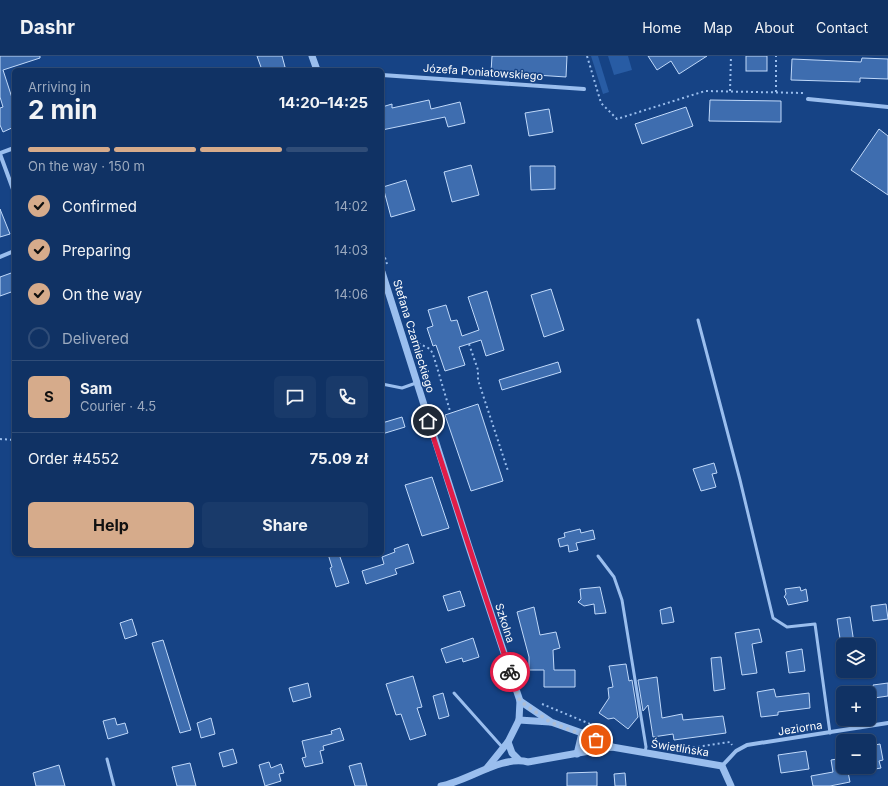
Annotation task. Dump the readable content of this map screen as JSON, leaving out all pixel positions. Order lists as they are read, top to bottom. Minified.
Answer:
{"streets":{"street":["Józefa Poniatowskiego","Stefana Czarnieckiego","Szkolna","Jeziorna","Świetlińska"]},"crossings":[["Stefana Czarnieckiego","Szkolna"],["Jeziorna","Świetlińska"]],"page":{"header":"Dashr","nav":["Home","Map","About","Contact"],"heading":["2 min","Arriving in","14:20–14:25"],"panel":["Sam","Courier · 4.5","Order #4552","75.09 zł"],"bar":"On the way · 150 m","list":[["Confirmed","14:02"],["Preparing","14:03"],["On the way","14:06"],"Delivered"],"round":"S","buttons":["Help","Share"],"map_buttons":["+","−"]}}
